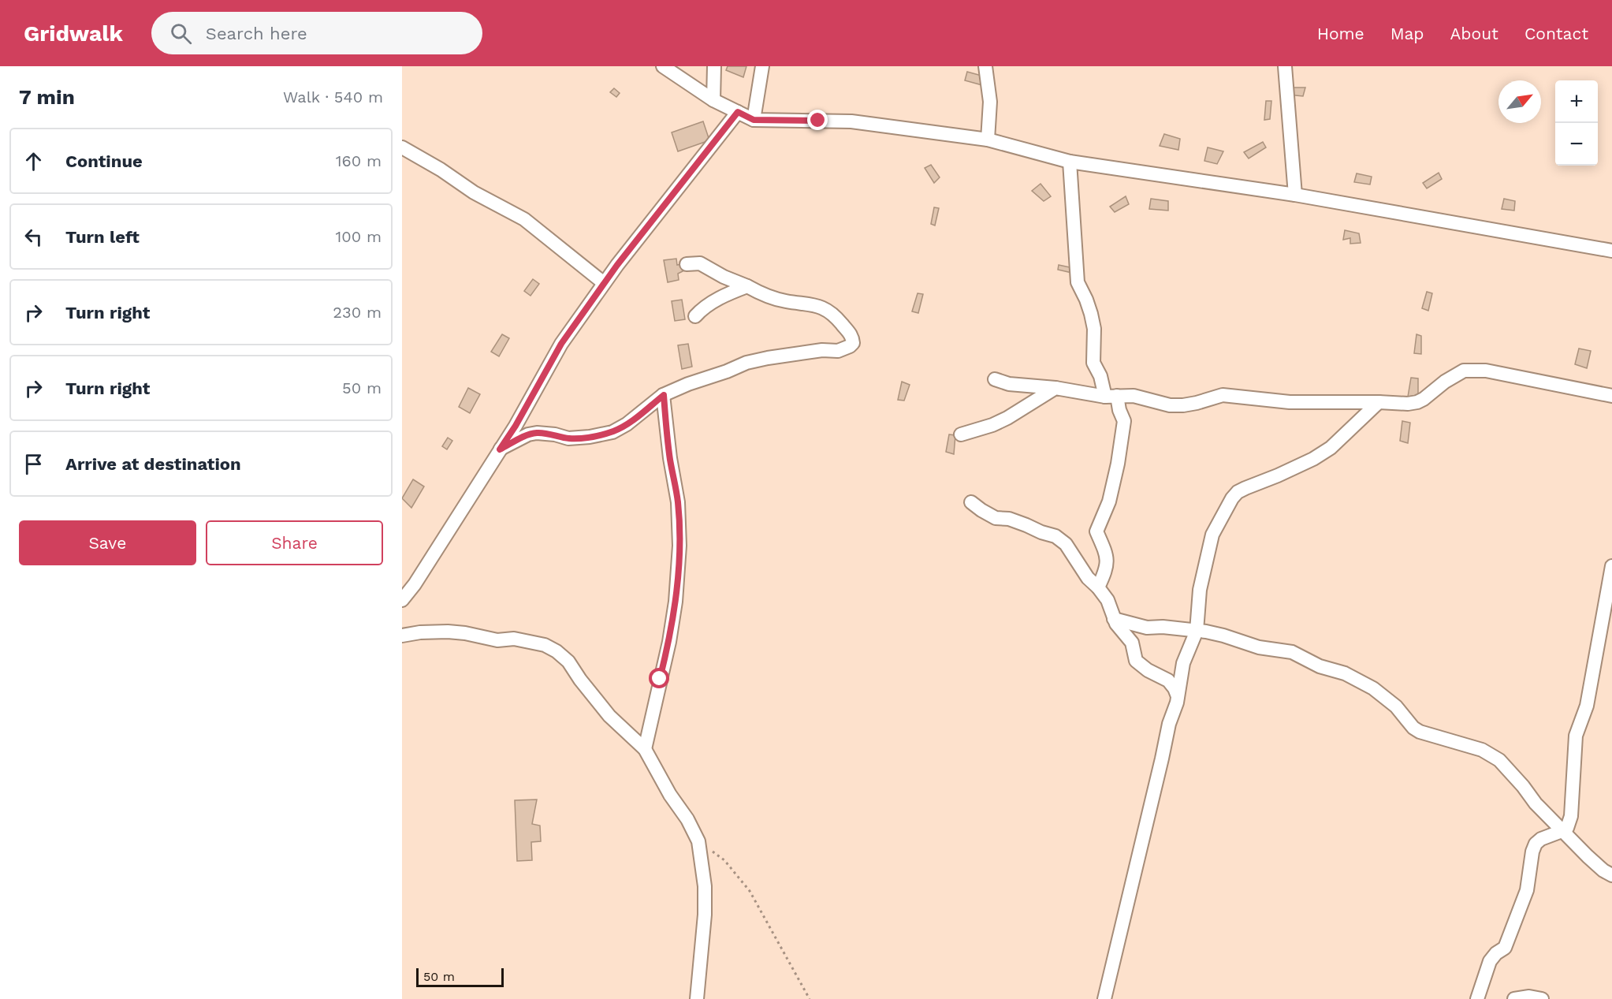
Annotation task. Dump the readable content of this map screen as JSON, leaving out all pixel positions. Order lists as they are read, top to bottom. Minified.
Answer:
{"scale_bar":"50 m","north":"top right","page":{"header":"Gridwalk","search":"Search here","nav":["Home","Map","About","Contact"],"heading":["7 min","Walk · 540 m"],"map_buttons":["+","−"],"list":[["Continue","160 m"],["Turn left","100 m"],["Turn right","230 m"],["Turn right","50 m"],"Arrive at destination"],"buttons":["Save","Share"],"scale":"50 m"}}
